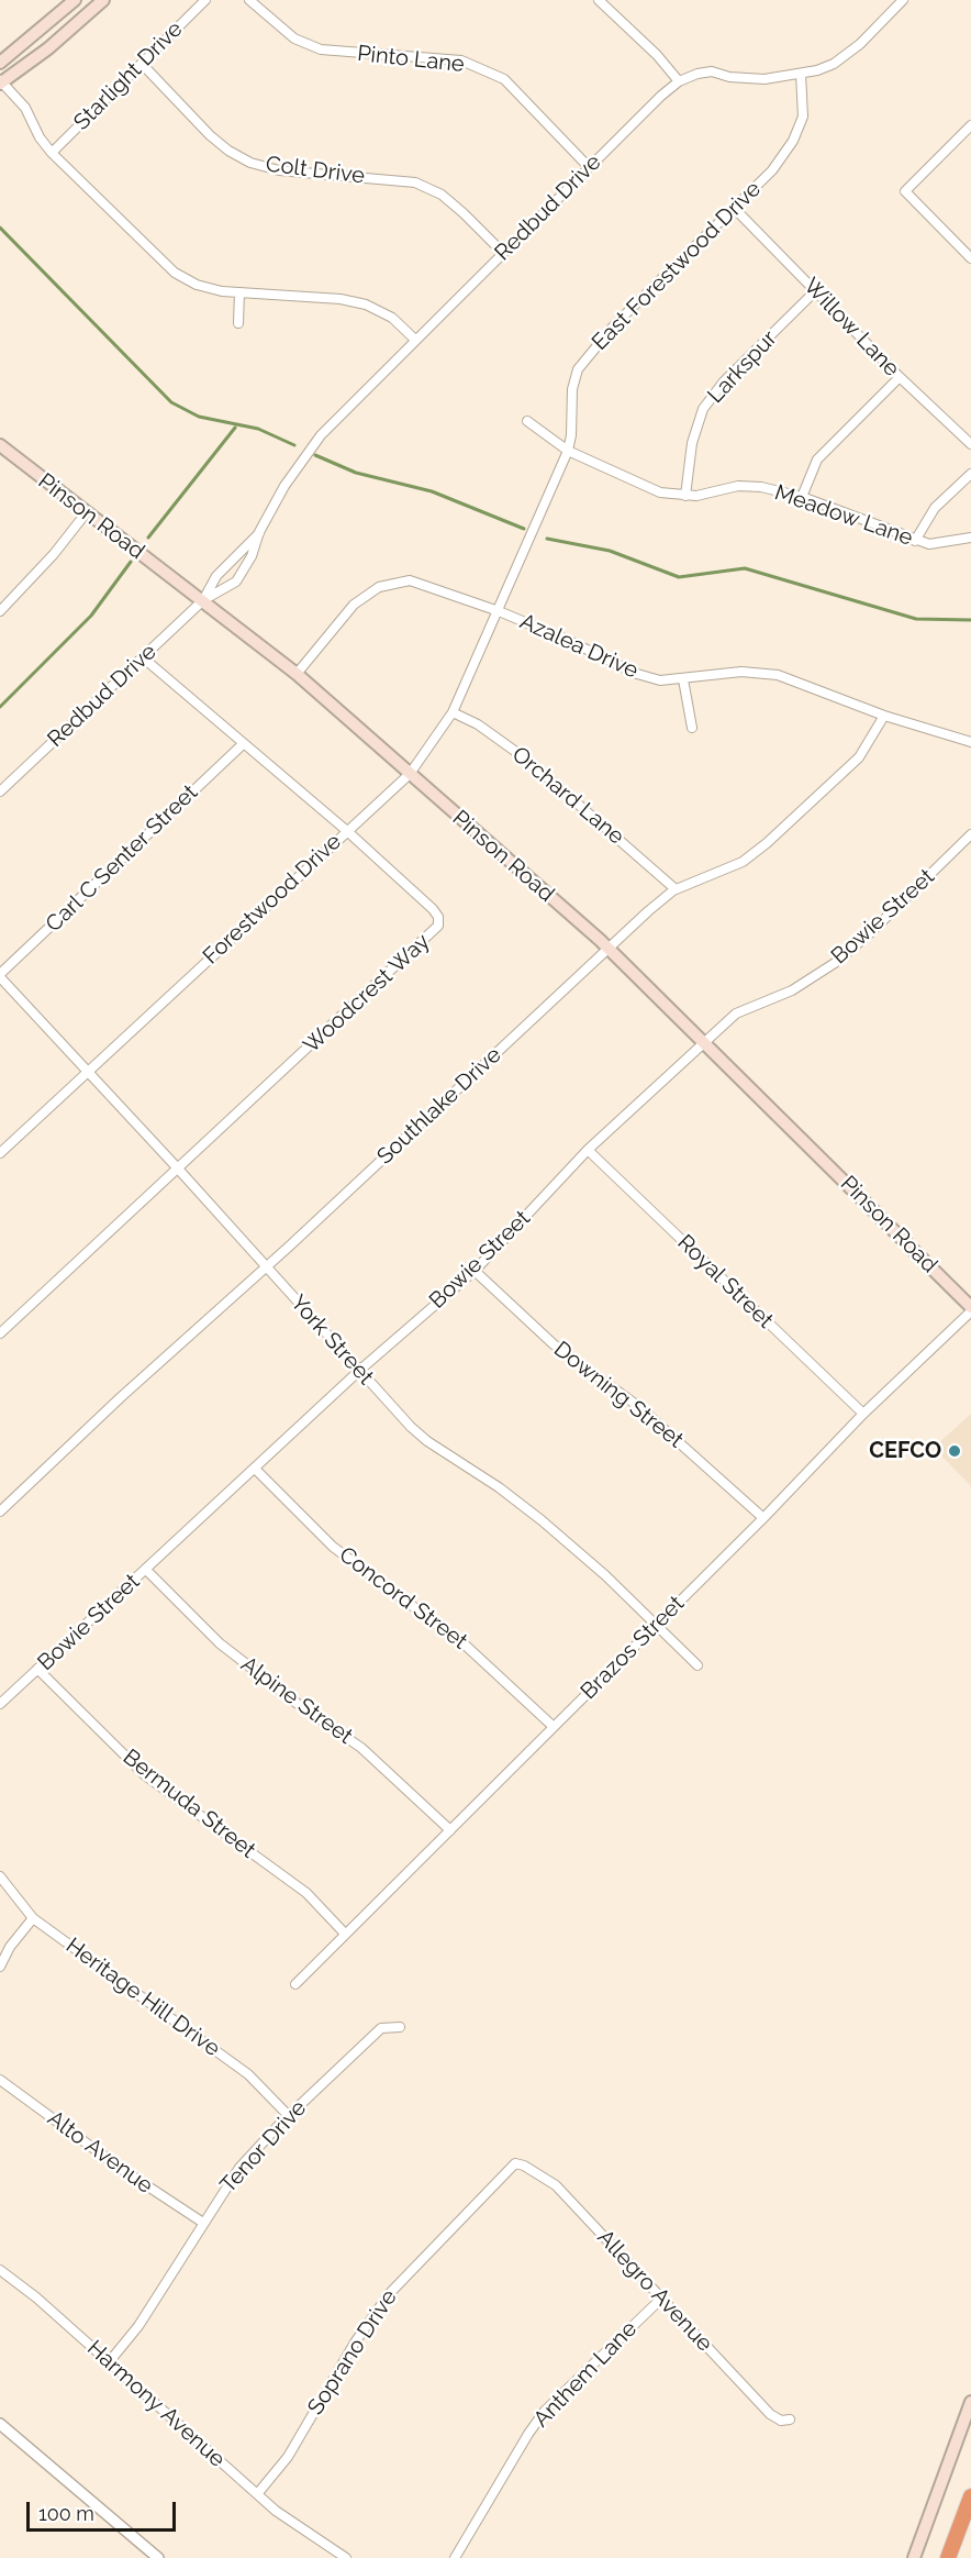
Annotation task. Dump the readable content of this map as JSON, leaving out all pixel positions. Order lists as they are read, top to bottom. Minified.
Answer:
{"streets":{"main road":["Pinson Road"],"street":["Pinto Lane","Starlight Drive","Colt Drive","Redbud Drive","East Forestwood Drive","Willow Lane","Larkspur","Meadow Lane","Azalea Drive","Orchard Lane","Carl C Senter Street","Forestwood Drive","Bowie Street","Woodcrest Way","Southlake Drive","Royal Street","York Street","Downing Street","Concord Street","Brazos Street","Alpine Street","Bermuda Street","Heritage Hill Drive","Tenor Drive","Alto Avenue","Allegro Avenue","Soprano Drive","Anthem Lane","Harmony Avenue"]},"crossings":[["Pinto Lane","Redbud Drive"],["Starlight Drive","Colt Drive"],["Colt Drive","Redbud Drive"],["Redbud Drive","East Forestwood Drive"],["Redbud Drive","Pinson Road"],["Redbud Drive","Woodcrest Way"],["East Forestwood Drive","Willow Lane"],["East Forestwood Drive","Meadow Lane"],["East Forestwood Drive","Azalea Drive"],["East Forestwood Drive","Forestwood Drive"],["Willow Lane","Larkspur"],["Larkspur","Meadow Lane"],["Pinson Road","Azalea Drive"],["Pinson Road","Forestwood Drive"],["Pinson Road","Bowie Street"],["Pinson Road","Southlake Drive"],["Pinson Road","Brazos Street"],["Azalea Drive","Forestwood Drive"],["Azalea Drive","Southlake Drive"],["Orchard Lane","Forestwood Drive"],["Orchard Lane","Southlake Drive"],["Carl C Senter Street","Woodcrest Way"],["Carl C Senter Street","York Street"],["Forestwood Drive","Woodcrest Way"],["Forestwood Drive","York Street"],["Bowie Street","Royal Street"],["Bowie Street","York Street"],["Bowie Street","Downing Street"],["Bowie Street","Concord Street"],["Bowie Street","Alpine Street"],["Bowie Street","Bermuda Street"],["Woodcrest Way","York Street"],["Southlake Drive","York Street"],["Royal Street","Brazos Street"],["York Street","Brazos Street"],["Downing Street","Brazos Street"],["Concord Street","Brazos Street"],["Brazos Street","Alpine Street"],["Brazos Street","Bermuda Street"],["Heritage Hill Drive","Tenor Drive"],["Tenor Drive","Alto Avenue"],["Tenor Drive","Harmony Avenue"],["Allegro Avenue","Soprano Drive"],["Allegro Avenue","Anthem Lane"],["Soprano Drive","Harmony Avenue"]],"places":["CEFCO"],"scale_bar":"100 m"}
